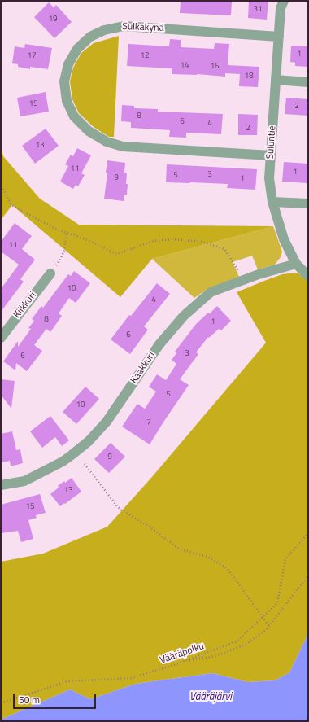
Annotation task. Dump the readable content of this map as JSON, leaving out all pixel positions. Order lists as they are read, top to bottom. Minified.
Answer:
{"streets":{"street":["Sulkakynä","Suluntie","Kiikkuri","Kaakkuri"],"path":["Vääräpolku"]},"crossings":[["Sulkakynä","Suluntie"],["Suluntie","Kaakkuri"]],"water":["Vääräjärvi"],"house_numbers":["31","19","1","17","12","14","16","18","15","2","8","6","4","2","13","11","1","3","5","9","1","11","10","4","8","1","6","3","6","5","10","7","9","13","15"],"scale_bar":"50 m"}
